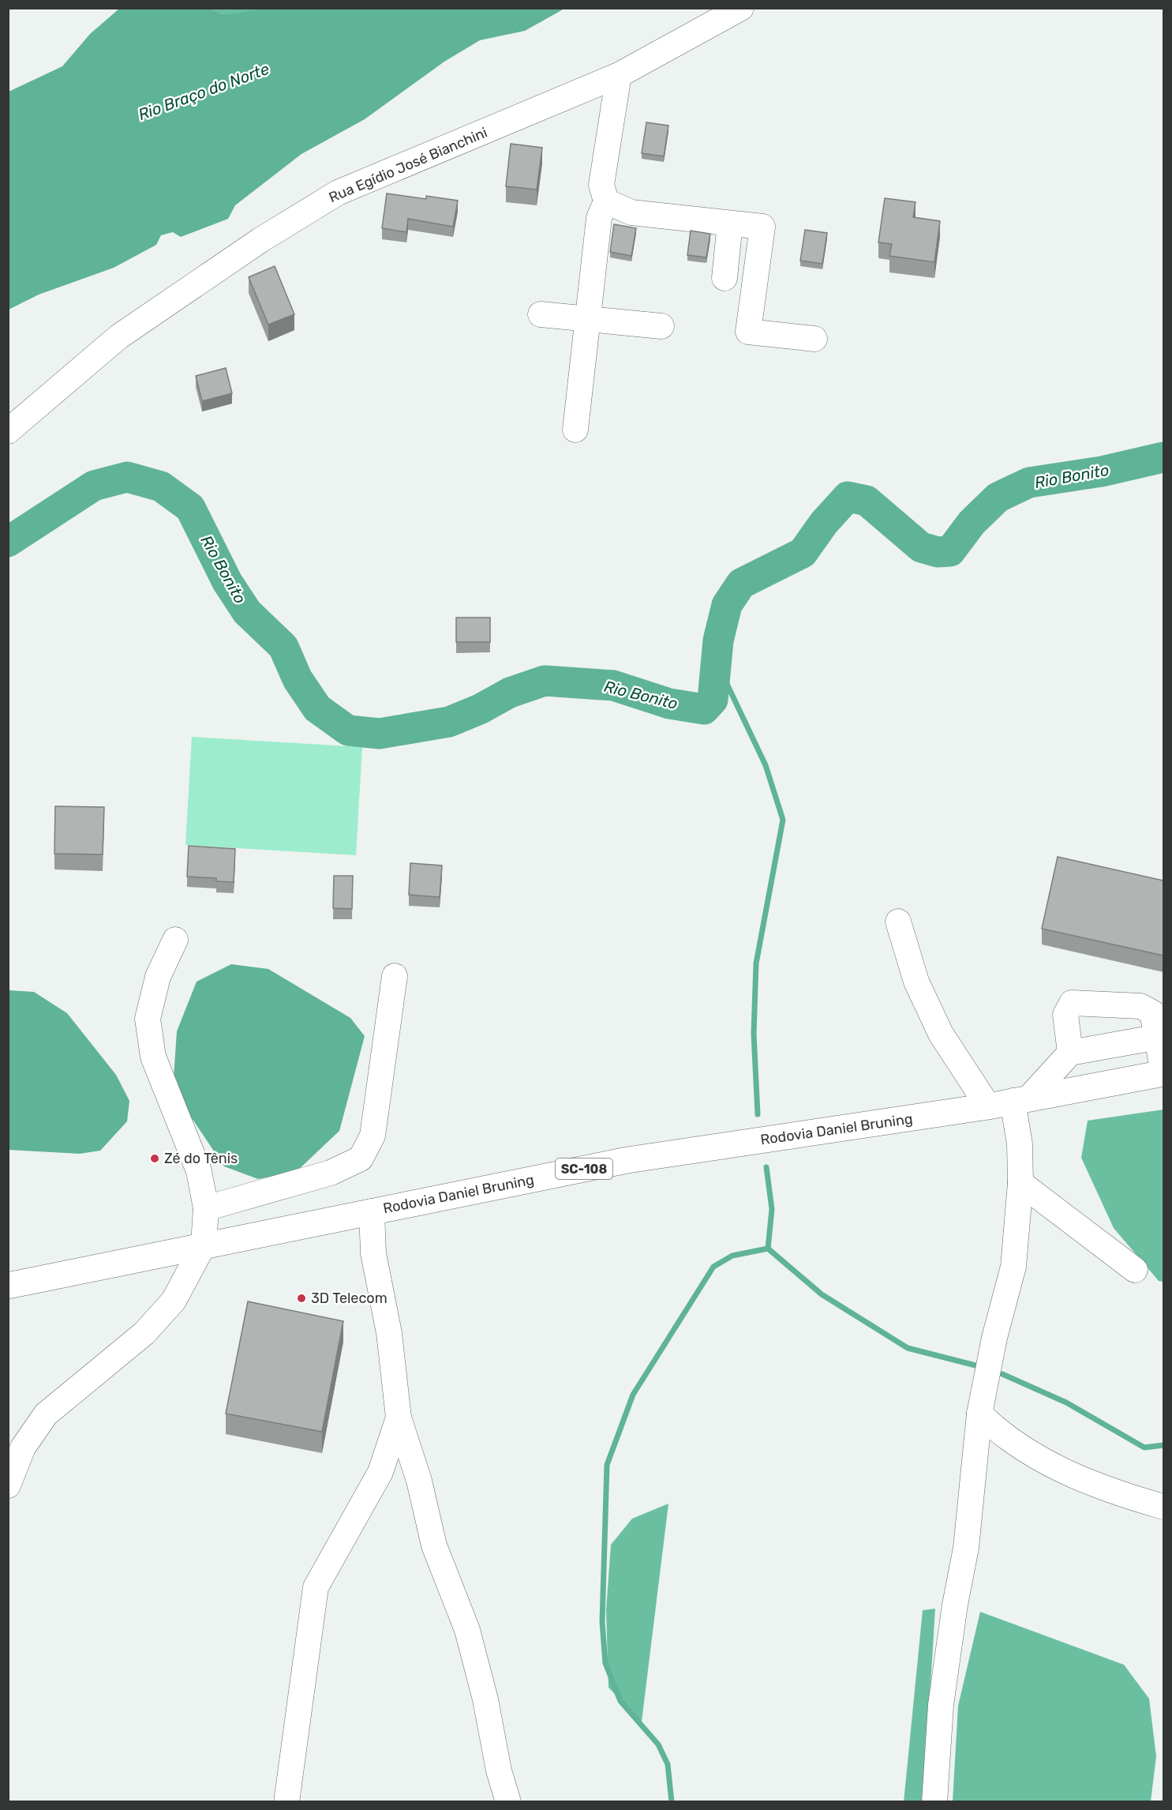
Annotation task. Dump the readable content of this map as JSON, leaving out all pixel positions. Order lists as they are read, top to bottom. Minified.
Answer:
{"streets":{"main road":["Rodovia Daniel Bruning","SC-108"],"street":["Rua Egídio José Bianchini"]},"water":["Rio Braço do Norte","Rio Bonito"],"places":["Zé do Tênis","3D Telecom"]}
